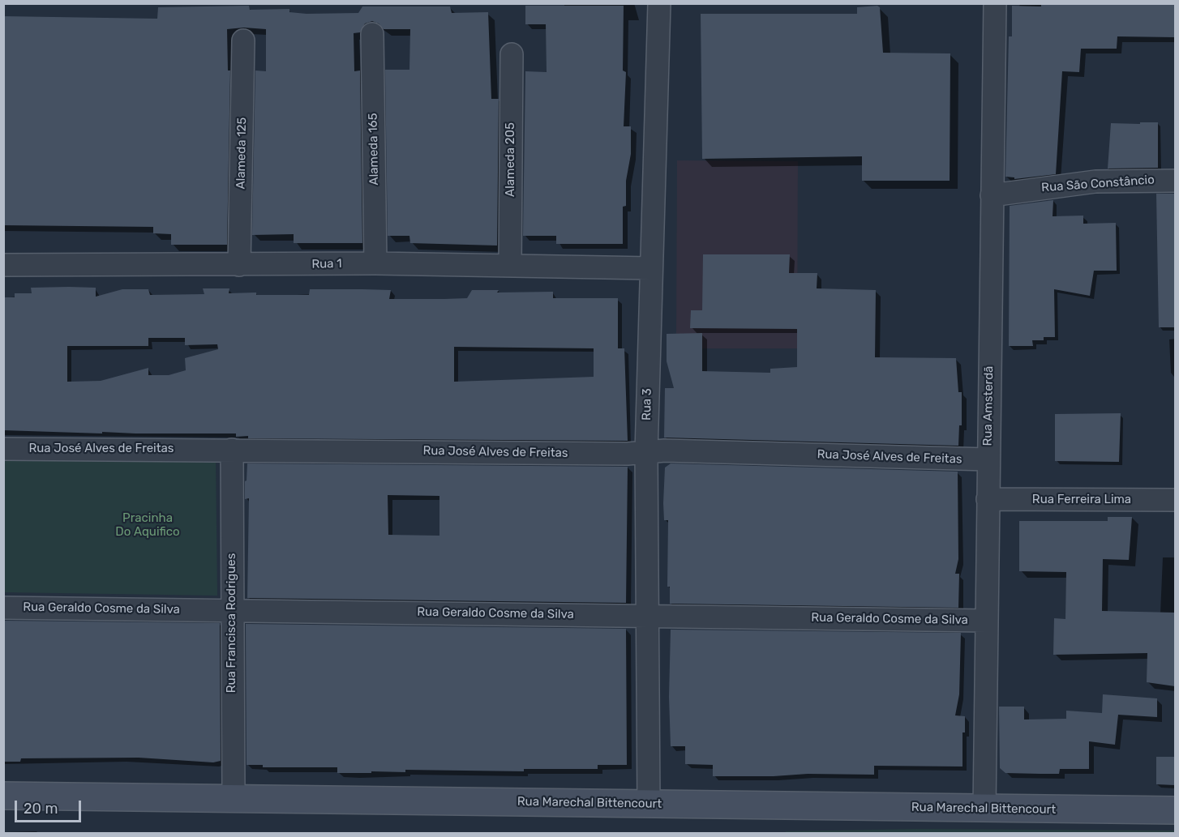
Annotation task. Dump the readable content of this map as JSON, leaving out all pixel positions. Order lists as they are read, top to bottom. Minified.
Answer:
{"streets":{"main road":["Rua Marechal Bittencourt"],"street":["Alameda 165","Alameda 125","Alameda 205","Rua São Constâncio","Rua 1","Rua 3","Rua Amsterdã","Rua José Alves de Freitas","Rua Ferreira Lima","Rua Geraldo Cosme da Silva","Rua Francisca Rodrigues"]},"crossings":[["Alameda 165","Rua 1"],["Alameda 125","Rua 1"],["Alameda 205","Rua 1"],["Rua São Constâncio","Rua Amsterdã"],["Rua 1","Rua 3"],["Rua 3","Rua José Alves de Freitas"],["Rua 3","Rua Geraldo Cosme da Silva"],["Rua 3","Rua Marechal Bittencourt"],["Rua Amsterdã","Rua José Alves de Freitas"],["Rua Amsterdã","Rua Ferreira Lima"],["Rua Amsterdã","Rua Geraldo Cosme da Silva"],["Rua Amsterdã","Rua Marechal Bittencourt"],["Rua José Alves de Freitas","Rua Francisca Rodrigues"],["Rua Geraldo Cosme da Silva","Rua Francisca Rodrigues"],["Rua Francisca Rodrigues","Rua Marechal Bittencourt"]],"parks":["Pracinha Do Aquifico"],"scale_bar":"20 m"}
